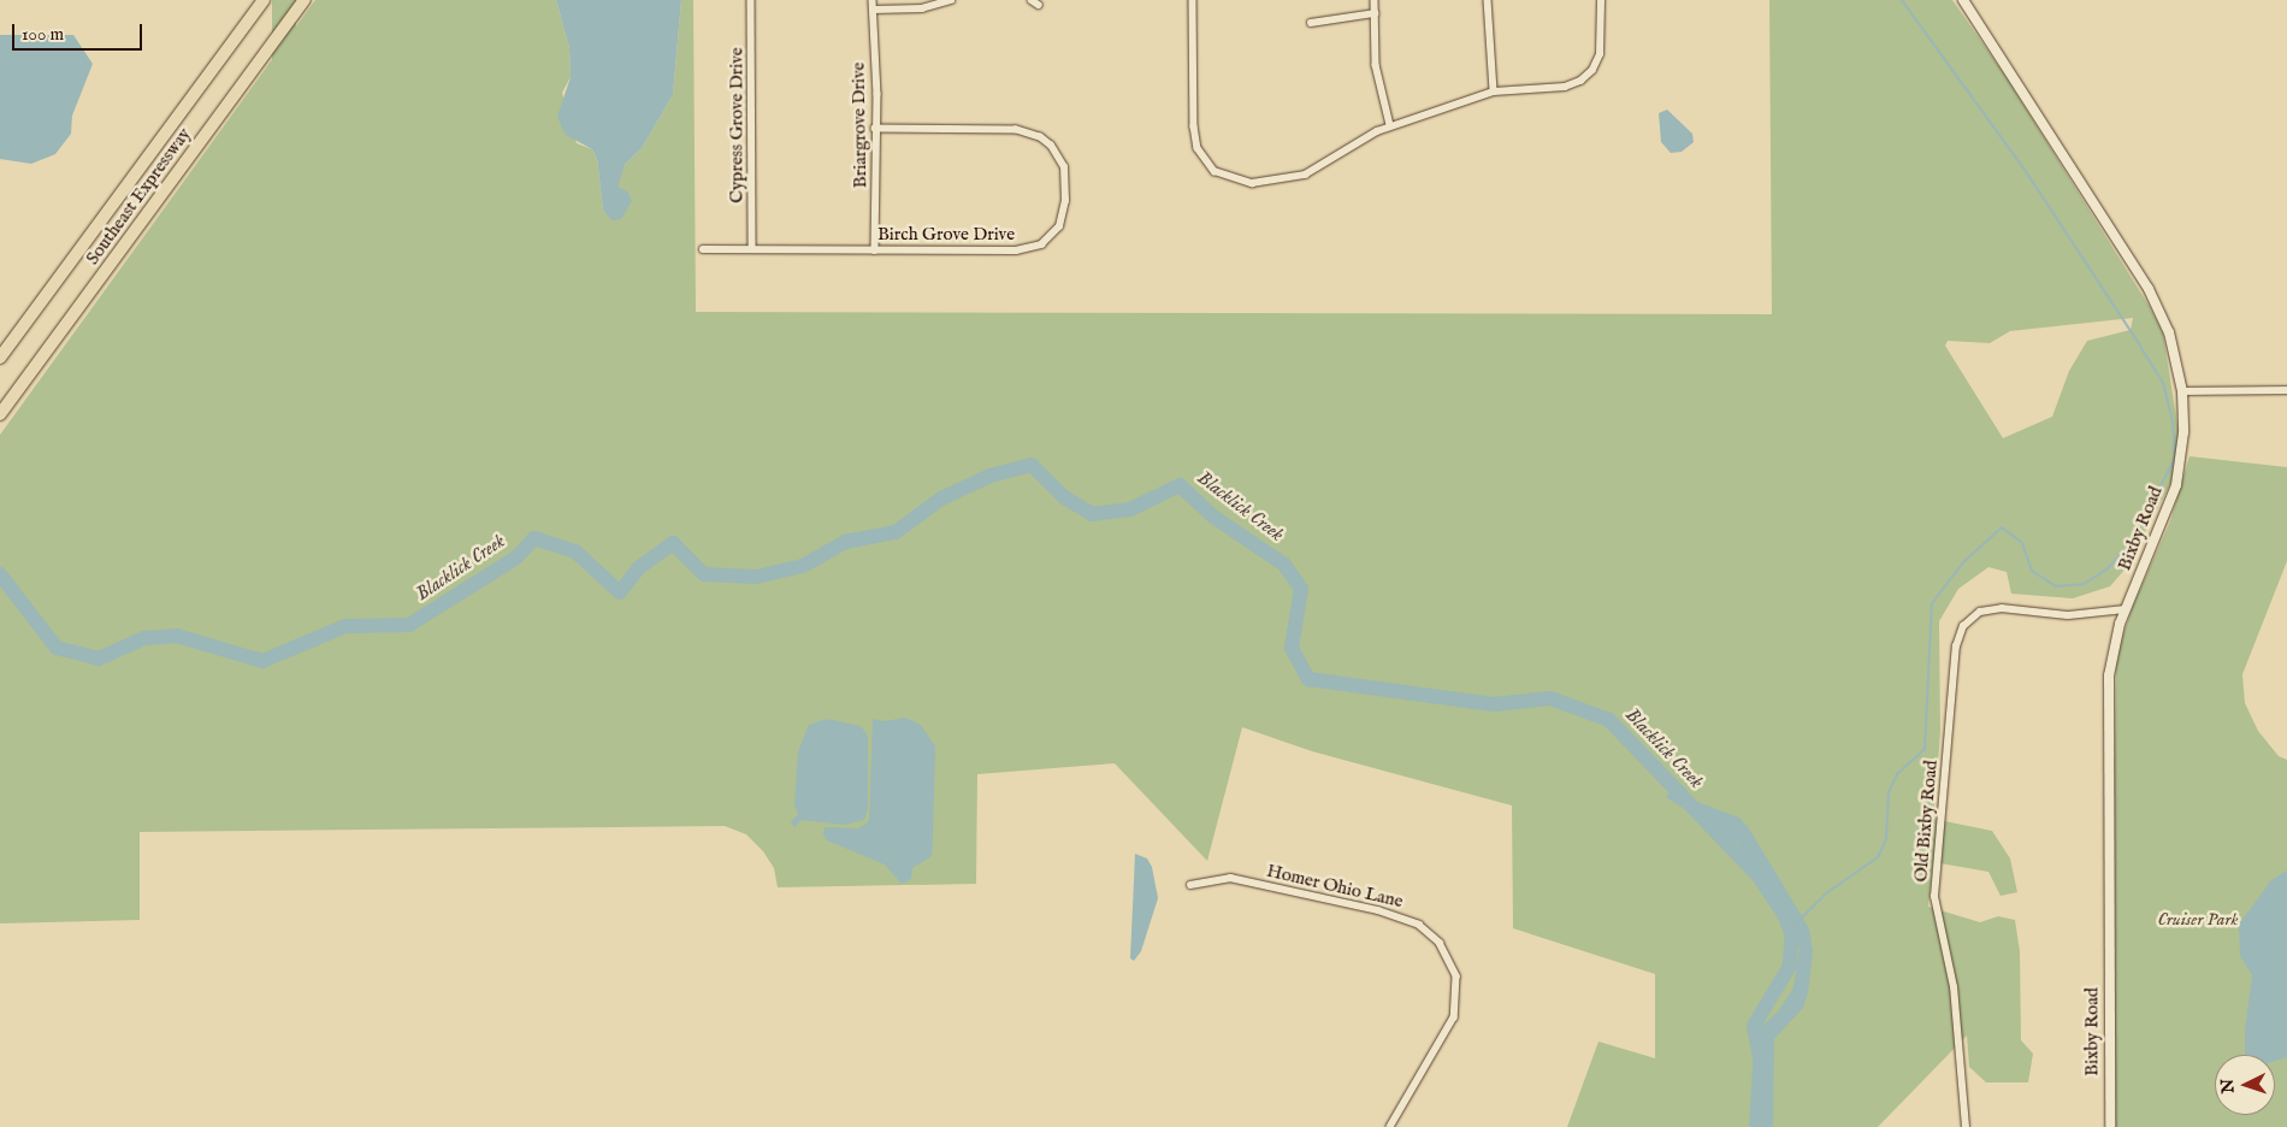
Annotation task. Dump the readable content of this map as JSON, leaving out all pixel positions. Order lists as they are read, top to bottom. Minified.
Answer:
{"streets":{"highway":["Southeast Expressway"],"street":["Cypress Grove Drive","Briargrove Drive","Birch Grove Drive","Bixby Road","Old Bixby Road","Homer Ohio Lane"]},"crossings":[["Cypress Grove Drive","Birch Grove Drive"],["Briargrove Drive","Birch Grove Drive"],["Bixby Road","Old Bixby Road"]],"water":["Blacklick Creek"],"parks":["Cruiser Park"],"scale_bar":"100 m","north":"left"}
